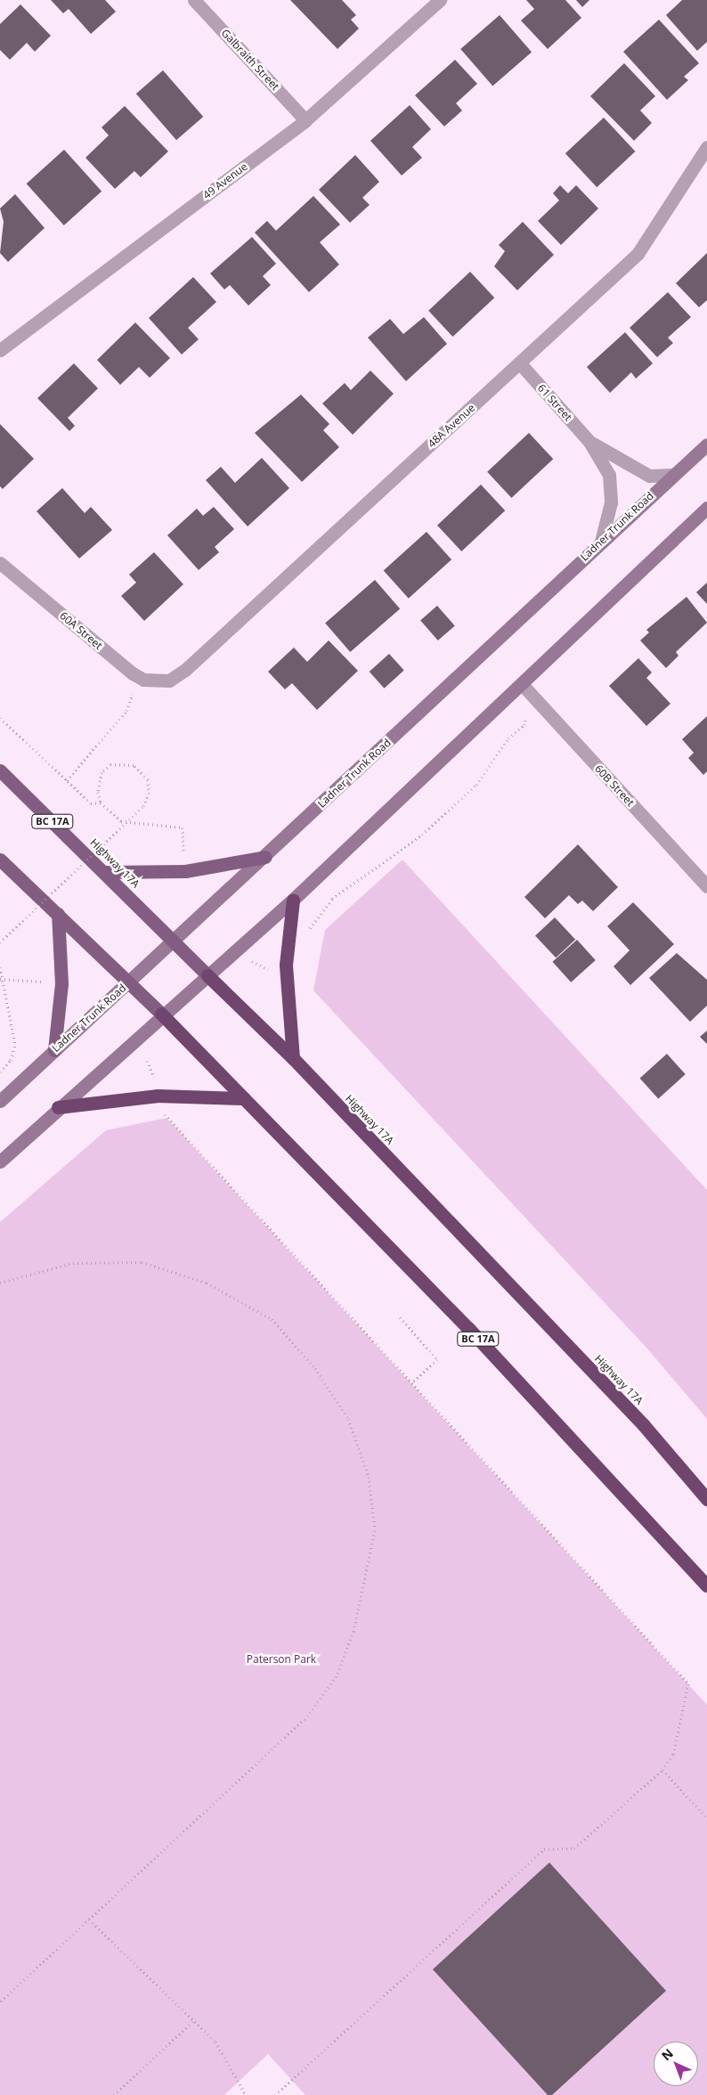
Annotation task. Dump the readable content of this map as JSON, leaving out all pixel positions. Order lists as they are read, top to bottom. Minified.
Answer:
{"streets":{"highway":["BC 17A","Highway 17A"],"main road":["Ladner Trunk Road"],"street":["Galbraith Street","49 Avenue","61 Street","48A Avenue","60A Street","60B Street"]},"crossings":[["Galbraith Street","49 Avenue"],["61 Street","48A Avenue"],["61 Street","Ladner Trunk Road"],["48A Avenue","60A Street"],["Ladner Trunk Road","BC 17A"],["Ladner Trunk Road","Highway 17A"]],"parks":["Paterson Park"],"north":"top left"}
